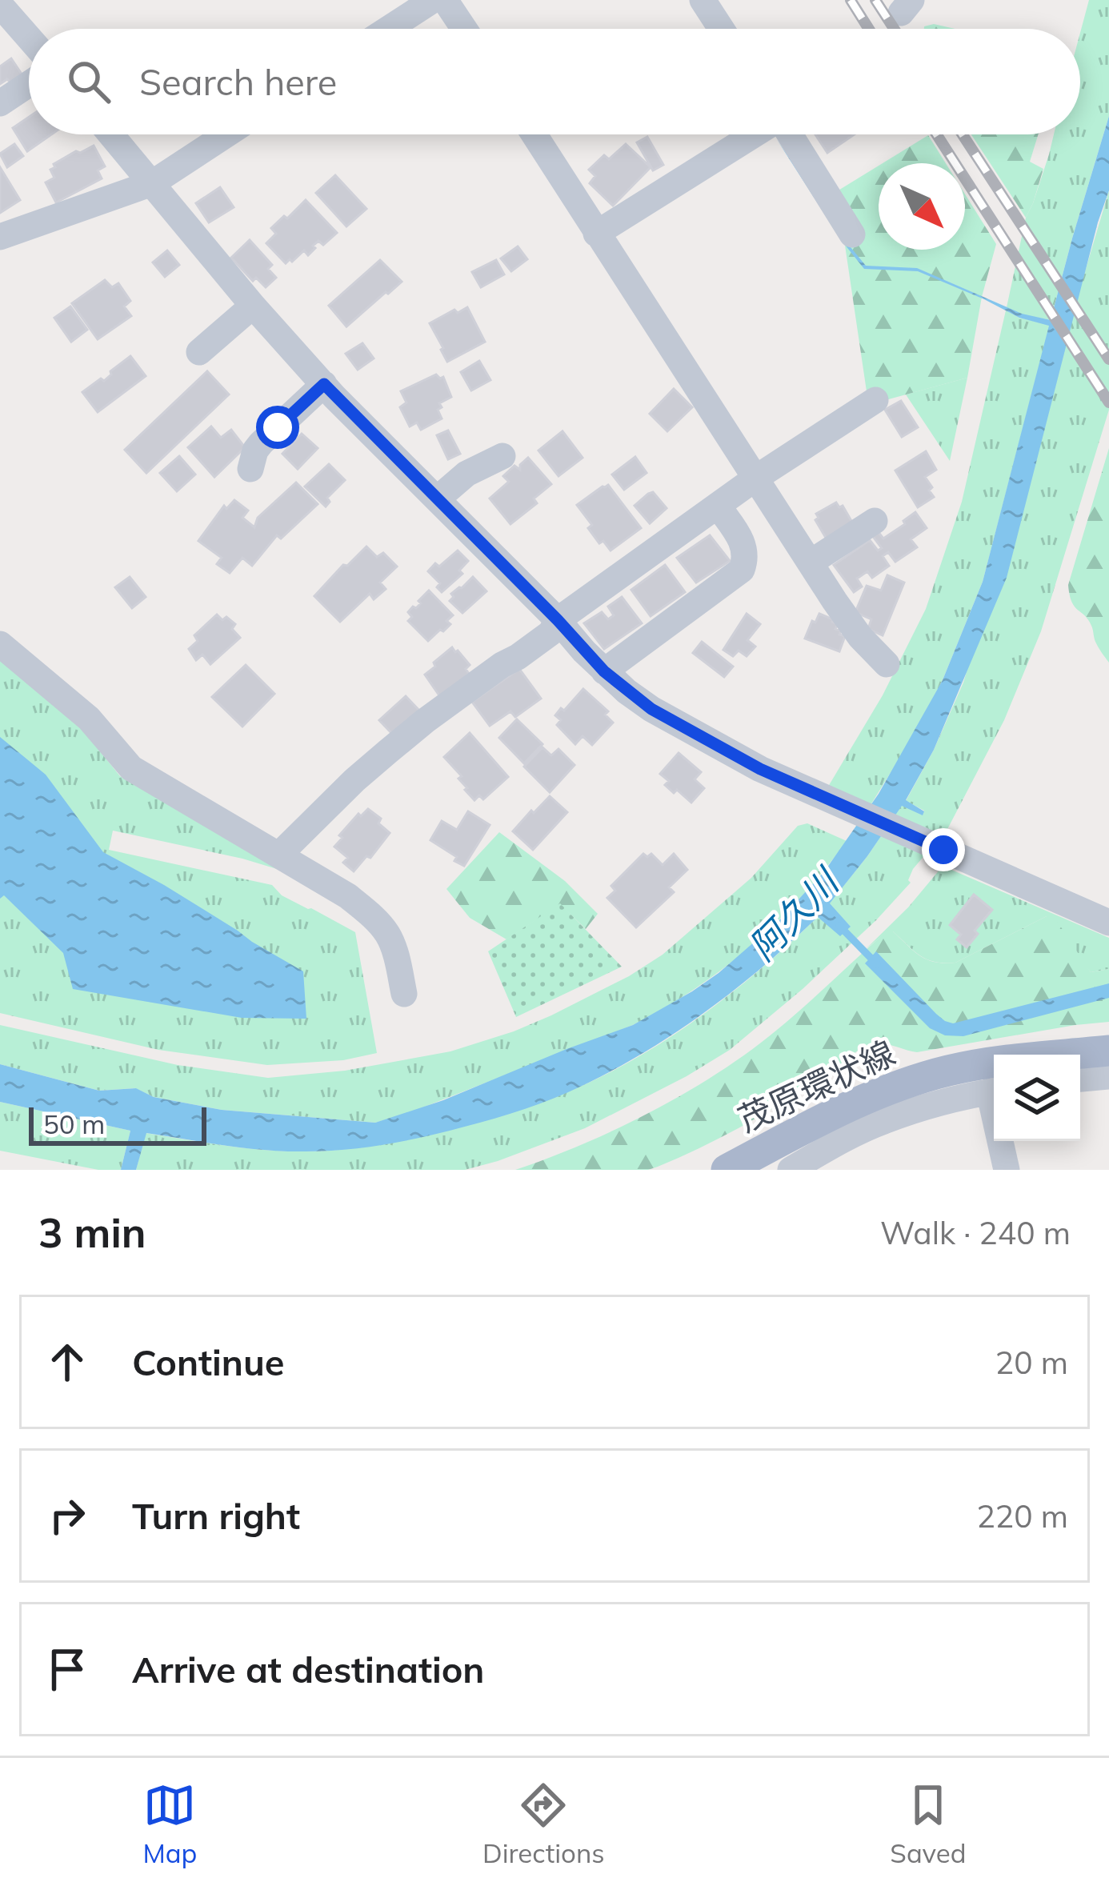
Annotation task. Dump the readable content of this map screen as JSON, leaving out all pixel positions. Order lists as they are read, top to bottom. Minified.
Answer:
{"streets":{"main road":["茂原環状線"]},"water":["阿久川"],"scale_bar":"50 m","north":"bottom right","page":{"search":"Search here","scale":"50 m","heading":["3 min","Walk · 240 m"],"list":[["Continue","20 m"],["Turn right","220 m"],"Arrive at destination"],"nav":["Map","Directions","Saved"]}}
